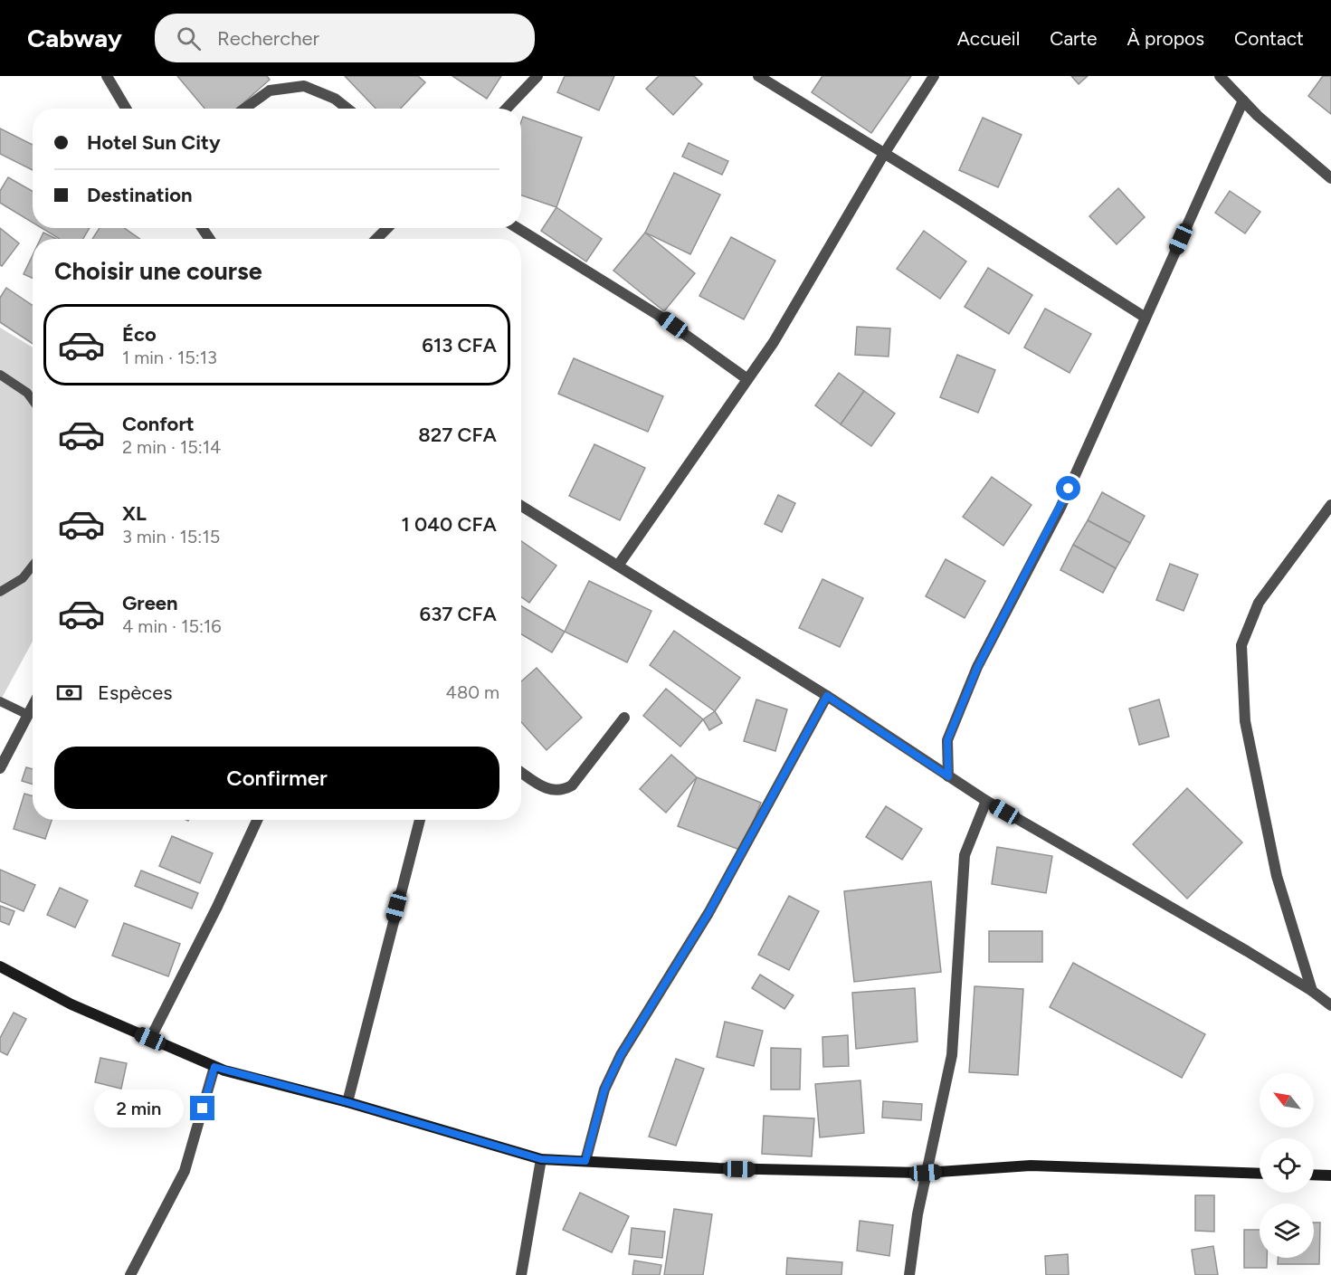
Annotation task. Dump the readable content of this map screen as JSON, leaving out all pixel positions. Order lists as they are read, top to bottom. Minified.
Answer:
{"north":"top left","page":{"header":"Cabway","search":"Rechercher","nav":["Accueil","Carte","À propos","Contact"],"banner":["Hotel Sun City","Destination"],"heading":"Choisir une course","list":[{"name":"Éco","note":"1 min · 15:13","value":"613 CFA"},{"name":"Confort","note":"2 min · 15:14","value":"827 CFA"},{"name":"XL","note":"3 min · 15:15","value":"1 040 CFA"},{"name":"Green","note":"4 min · 15:16","value":"637 CFA"}],"pay":["Espèces","480 m"],"buttons":"Confirmer","bubble":"2 min"}}
